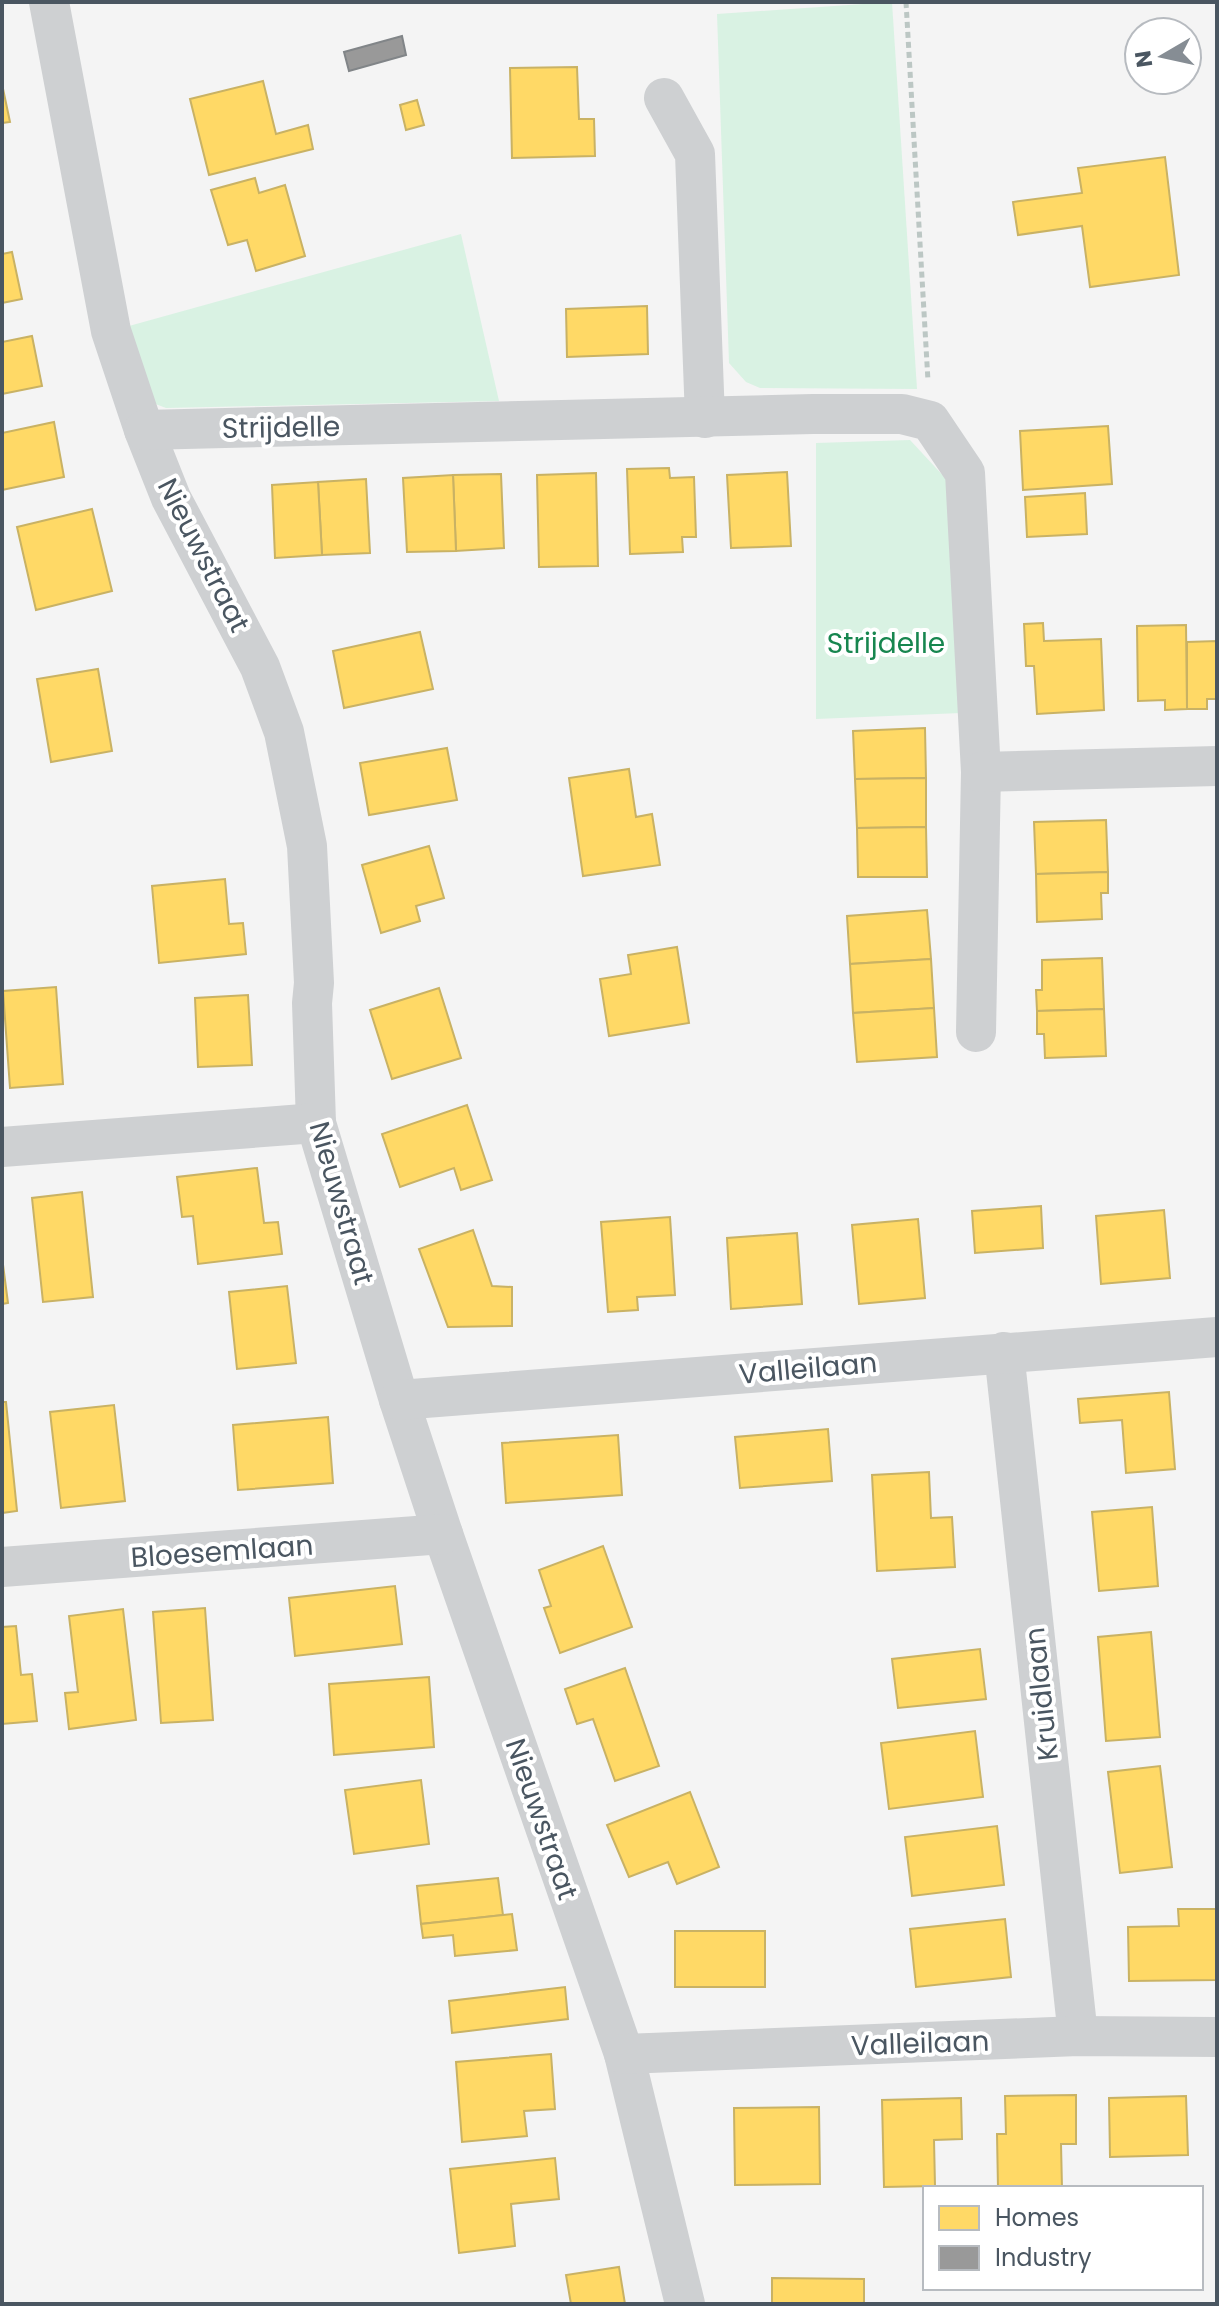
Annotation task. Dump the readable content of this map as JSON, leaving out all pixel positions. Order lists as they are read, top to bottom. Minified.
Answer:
{"streets":{"street":["Strijdelle","Nieuwstraat","Valleilaan","Bloesemlaan","Kruidlaan"]},"crossings":[["Strijdelle","Nieuwstraat"],["Nieuwstraat","Valleilaan"],["Nieuwstraat","Bloesemlaan"],["Valleilaan","Kruidlaan"]],"parks":["Strijdelle"],"legend":["Homes","Industry"],"north":"left"}
